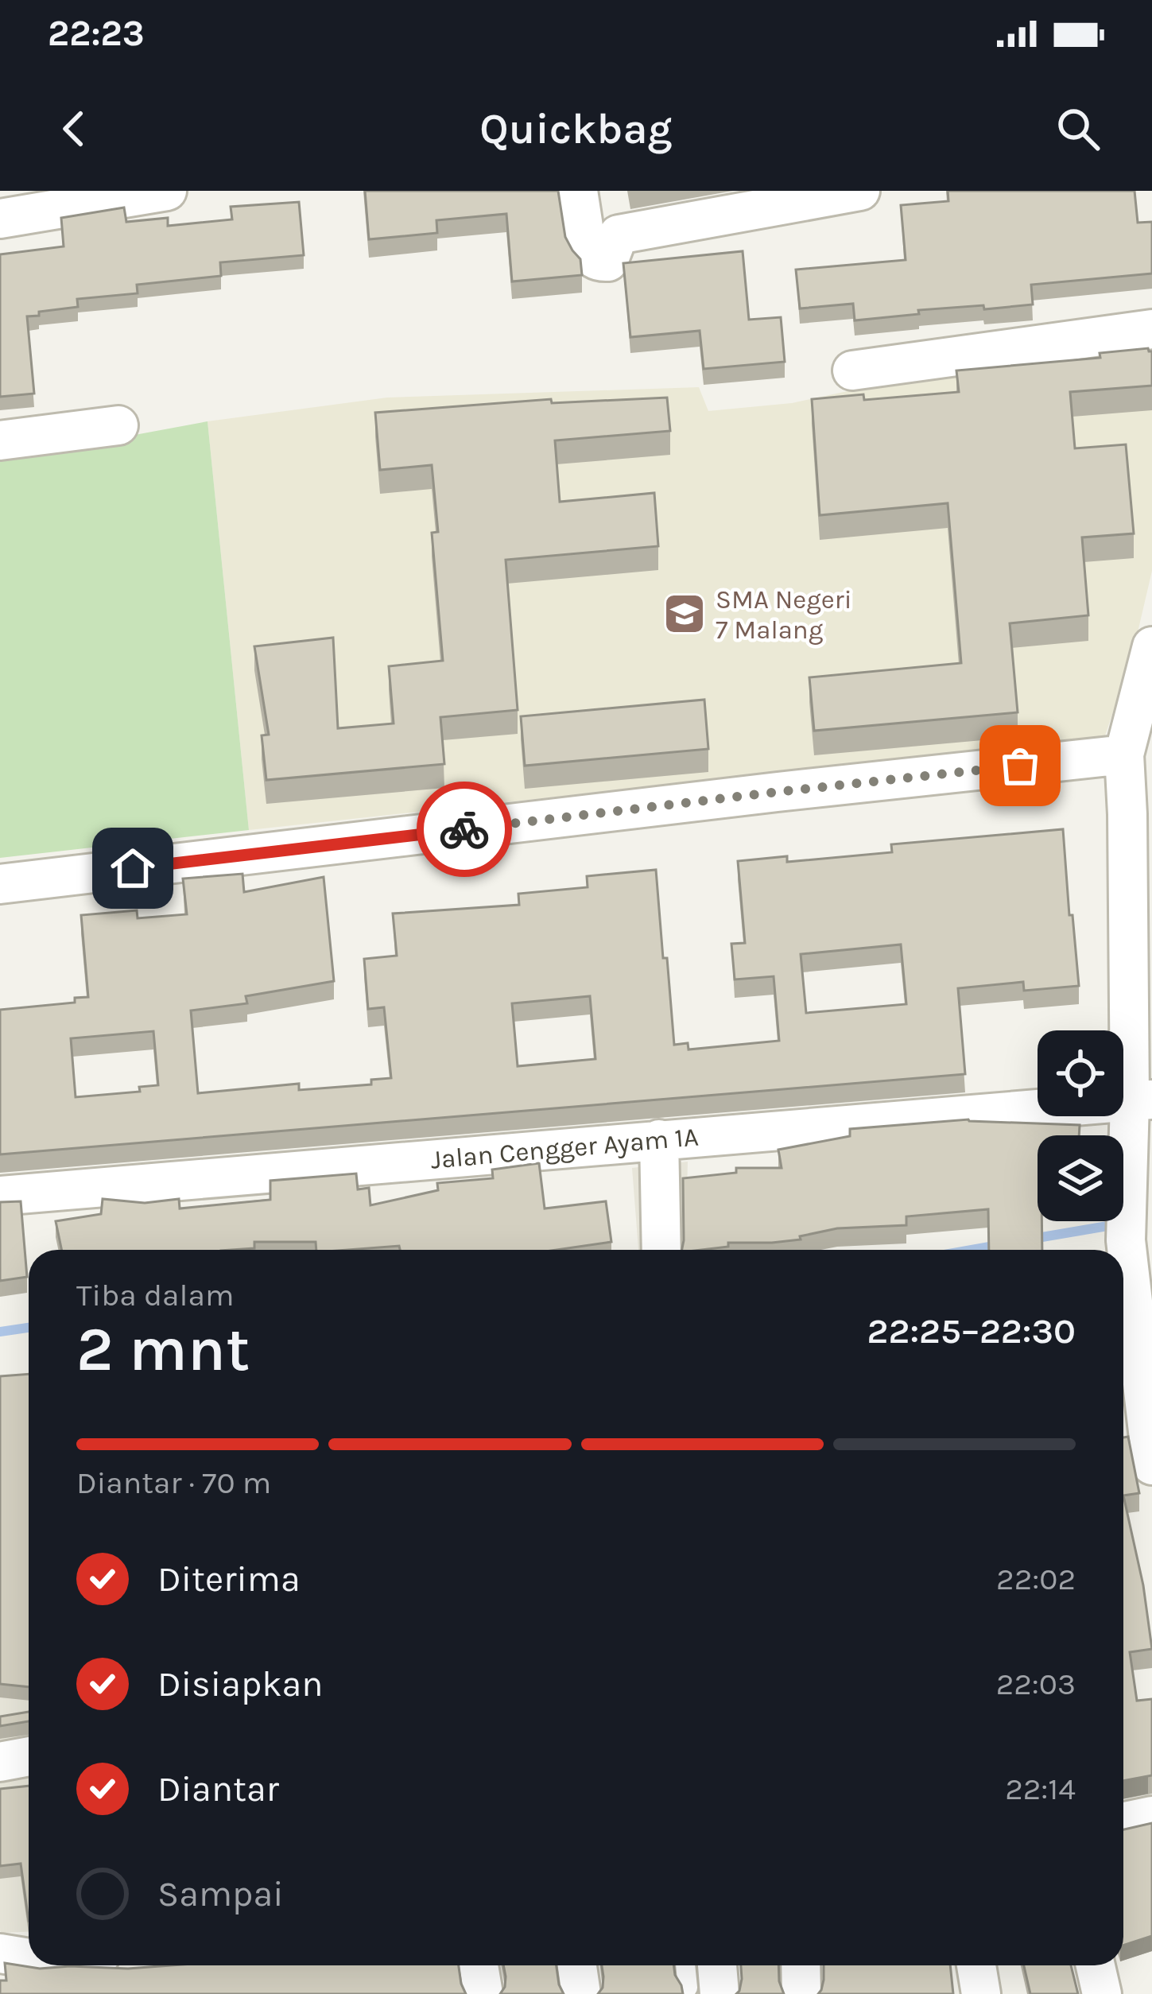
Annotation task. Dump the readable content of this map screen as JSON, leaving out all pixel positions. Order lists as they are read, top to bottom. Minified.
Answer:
{"streets":{"street":["Jalan Cengger Ayam 1A"]},"places":{"school or university":["SMA Negeri 7 Malang"]},"page":{"status":"22:23","header":"Quickbag","heading":["2 mnt","Tiba dalam","22:25–22:30"],"bar":"Diantar · 70 m","list":[["Diterima","22:02"],["Disiapkan","22:03"],["Diantar","22:14"],"Sampai"]}}
